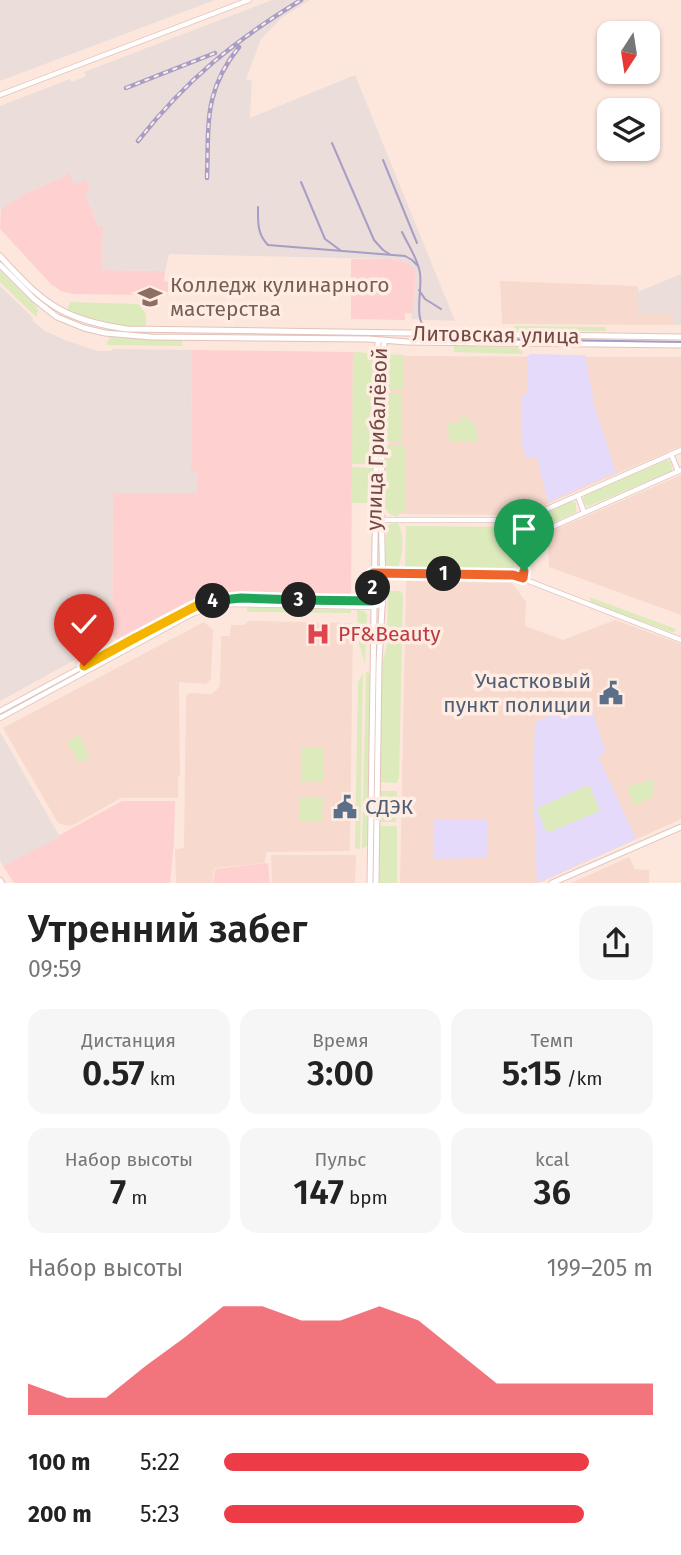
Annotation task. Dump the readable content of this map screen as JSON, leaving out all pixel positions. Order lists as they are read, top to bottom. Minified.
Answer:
{"streets":{"street":["Литовская улица","улица Грибалёвой"]},"crossings":[["Литовская улица","улица Грибалёвой"]],"places":{"school or university":["Колледж кулинарного мастерства"],"hospital":["PF&Beauty"],"public building":["Участковый пункт полиции","СДЭК"]},"north":"bottom","page":{"pins":["1","2","3","4"],"heading":["Утренний забег","09:59"],"stats":[["Дистанция","0.57 km"],["Время","3:00"],["Темп","5:15 /km"],["Набор высоты","7 m"],["Пульс","147 bpm"],["kcal","36"]],"chart":["Набор высоты","199–205 m"],"list":[{"name":"100 m","note":"5:22"},{"name":"200 m","note":"5:23"}]}}
